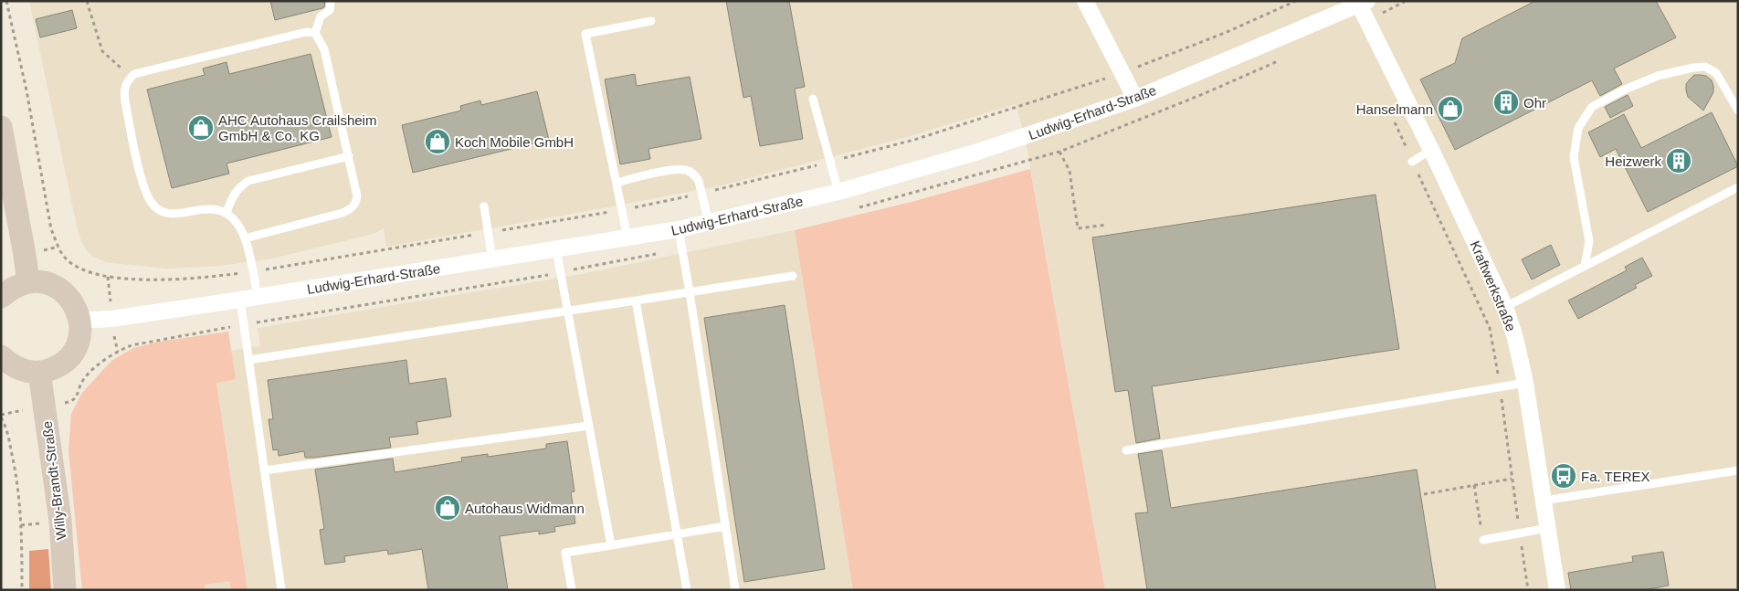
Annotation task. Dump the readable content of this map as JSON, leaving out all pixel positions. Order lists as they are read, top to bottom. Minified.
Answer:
{"streets":{"main road":["Willy-Brandt-Straße"],"street":["Ludwig-Erhard-Straße","Kraftwerkstraße"]},"crossings":[["Ludwig-Erhard-Straße","Kraftwerkstraße"]],"places":{"building":["Ohr","Heizwerk"],"shop":["Hanselmann","AHC Autohaus Crailsheim GmbH & Co. KG","Koch Mobile GmbH","Autohaus Widmann"],"bus stop":["Fa. TEREX"]}}
